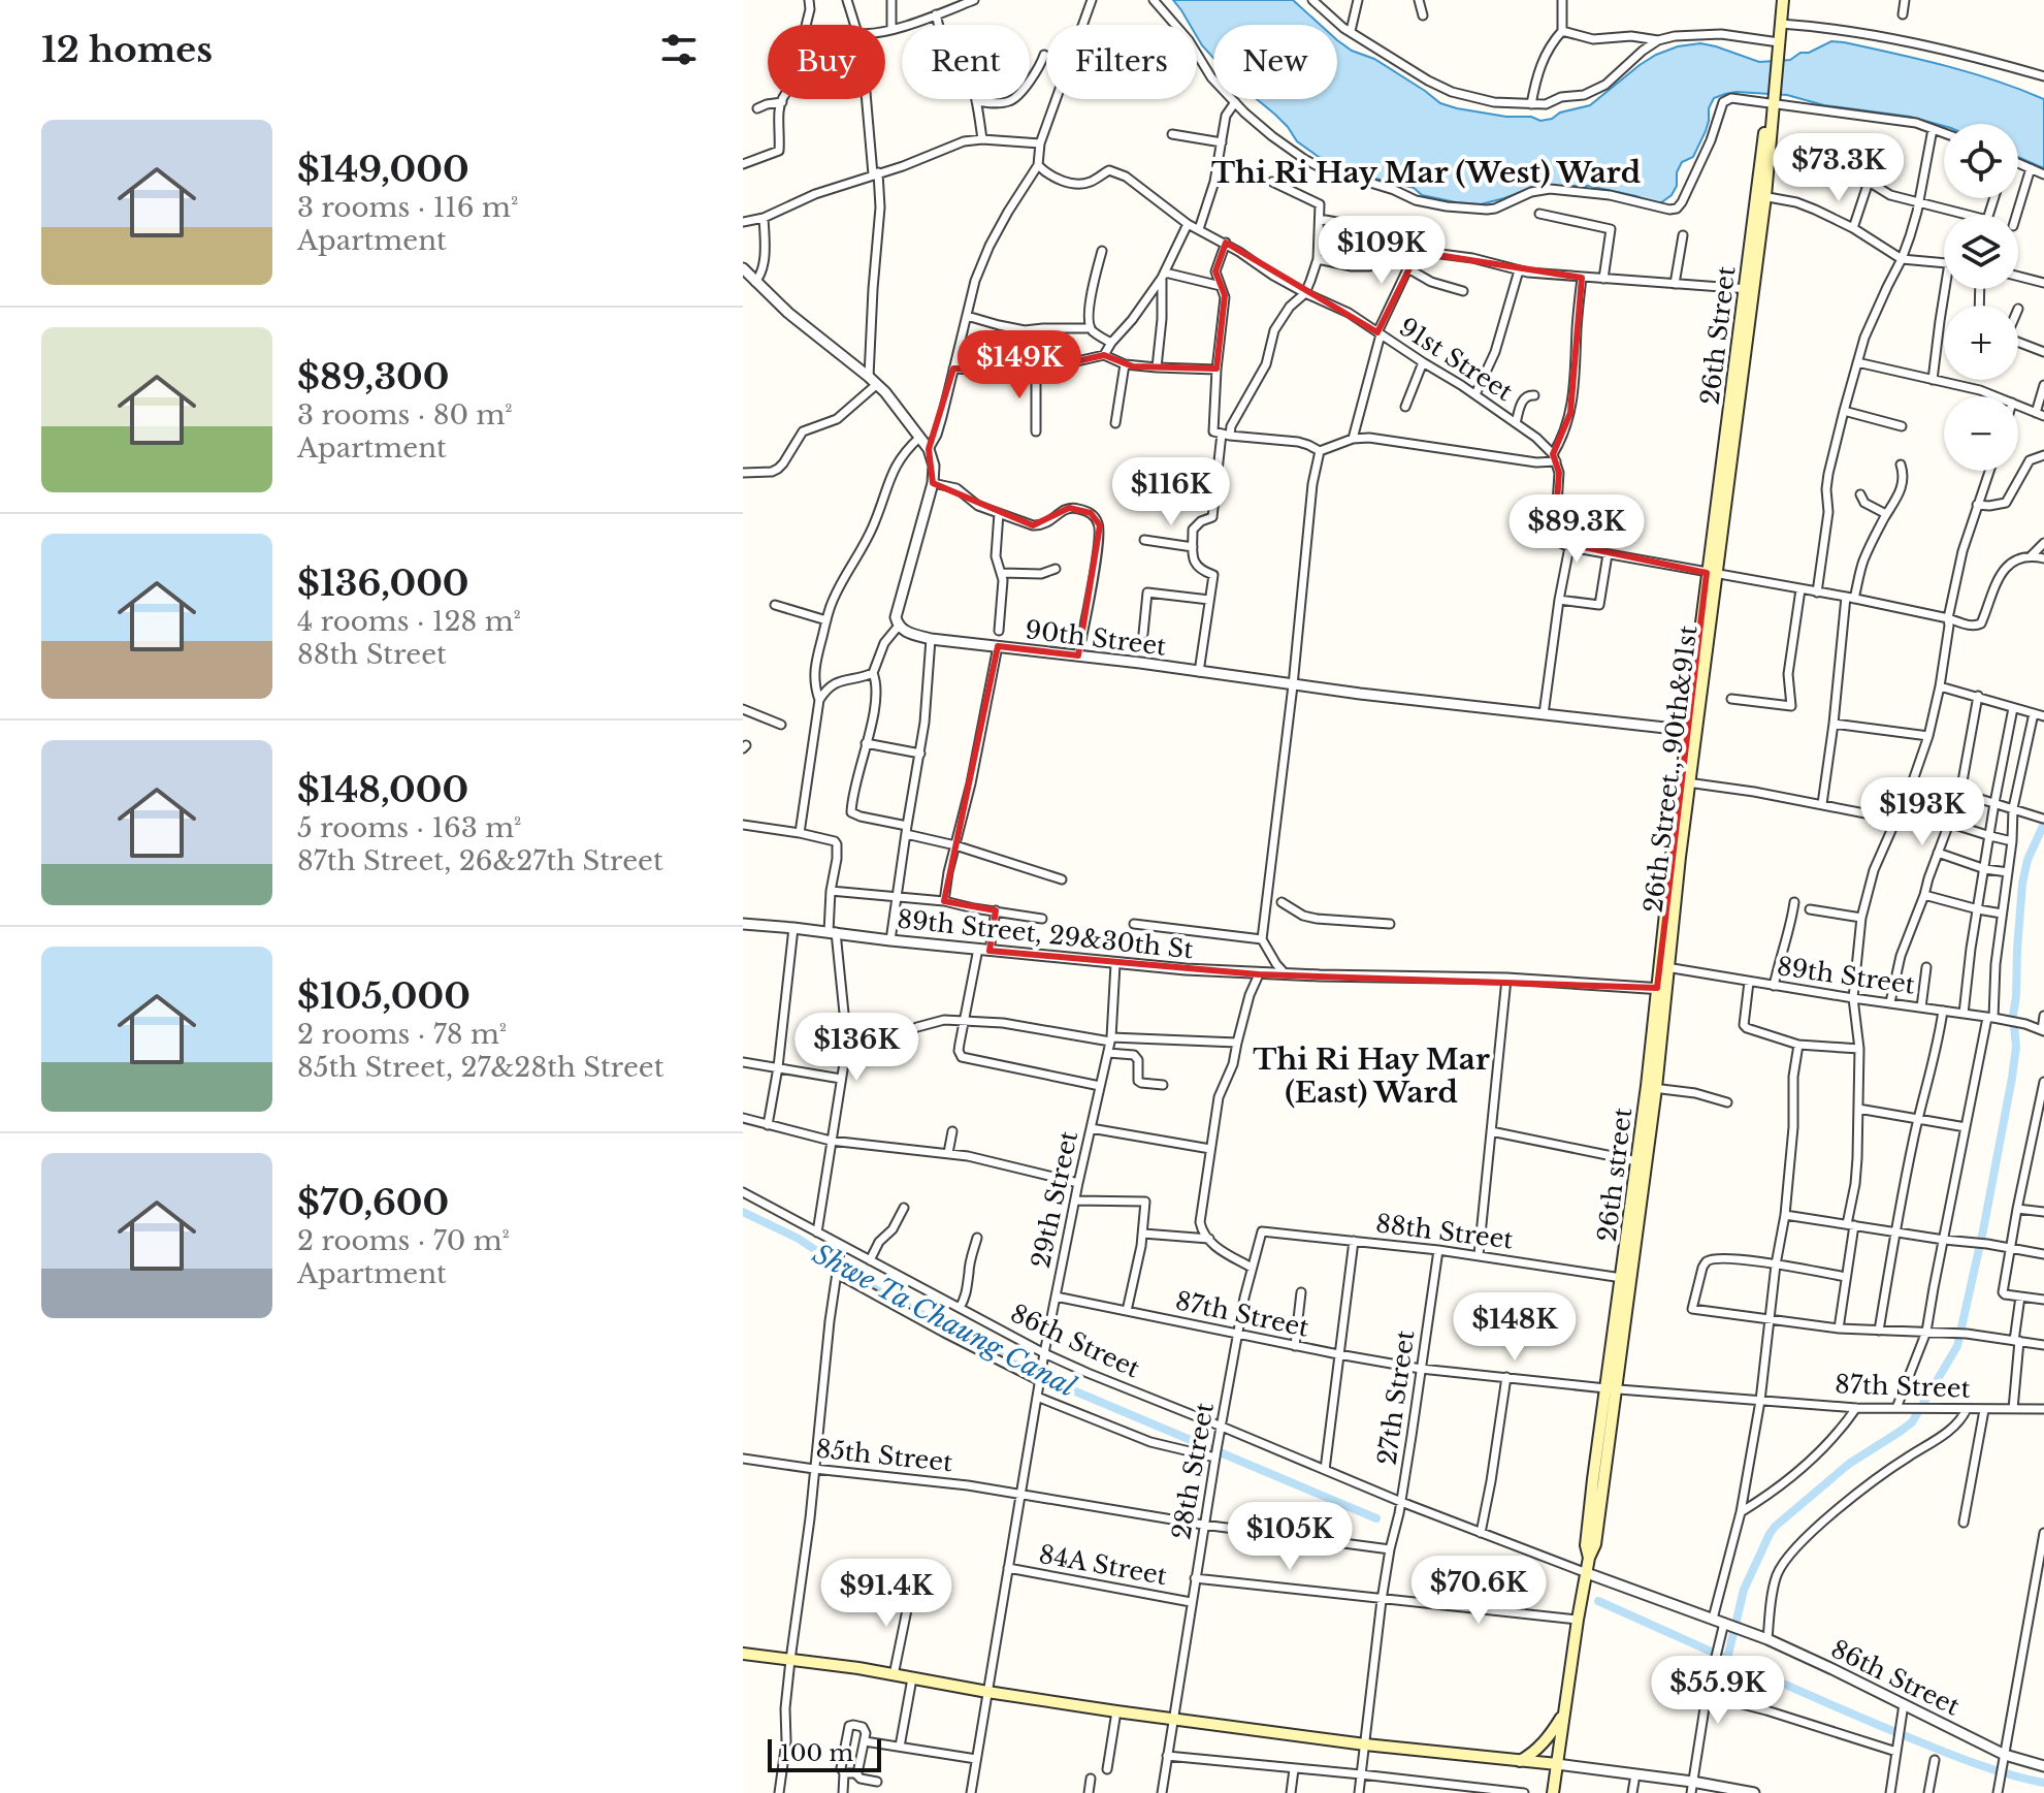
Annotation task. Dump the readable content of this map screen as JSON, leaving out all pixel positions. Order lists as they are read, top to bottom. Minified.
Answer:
{"streets":{"main road":["26th Street","26th Street., 90th&91st","26th street"],"street":["91st Street","90th Street","89th Street, 29&30th St","89th Street","29th Street","88th Street","87th Street","86th Street","27th Street","85th Street","28th Street","84A Street"]},"crossings":[["26th Street","26th Street., 90th&91st"],["26th Street., 90th&91st","89th Street"],["26th Street., 90th&91st","26th street"],["89th Street, 29&30th St","29th Street"],["89th Street","26th street"],["26th street","88th Street"],["26th street","87th Street"],["29th Street","87th Street"],["29th Street","86th Street"],["29th Street","85th Street"],["29th Street","84A Street"],["88th Street","27th Street"],["88th Street","28th Street"],["87th Street","27th Street"],["87th Street","28th Street"],["86th Street","27th Street"],["86th Street","28th Street"],["27th Street","85th Street"],["85th Street","28th Street"],["28th Street","84A Street"]],"districts":["Thi Ri Hay Mar (West) Ward","Thi Ri Hay Mar (East) Ward"],"water":["Shwe Ta Chaung Canal"],"scale_bar":"100 m","page":{"heading":"12 homes","chip":["Buy","Rent","Filters","New"],"list":[{"name":"$149,000","note":"3 rooms · 116 m² · Apartment"},{"name":"$89,300","note":"3 rooms · 80 m² · Apartment"},{"name":"$136,000","note":"4 rooms · 128 m² · 88th Street"},{"name":"$148,000","note":"5 rooms · 163 m² · 87th Street, 26&27th Street"},{"name":"$105,000","note":"2 rooms · 78 m² · 85th Street, 27&28th Street"},{"name":"$70,600","note":"2 rooms · 70 m² · Apartment"}],"map_buttons":["+","−"],"price":["$73.3K","$109K","$149K","$116K","$89.3K","$193K","$136K","$148K","$105K","$70.6K","$91.4K","$55.9K"],"scale":"100 m"}}
